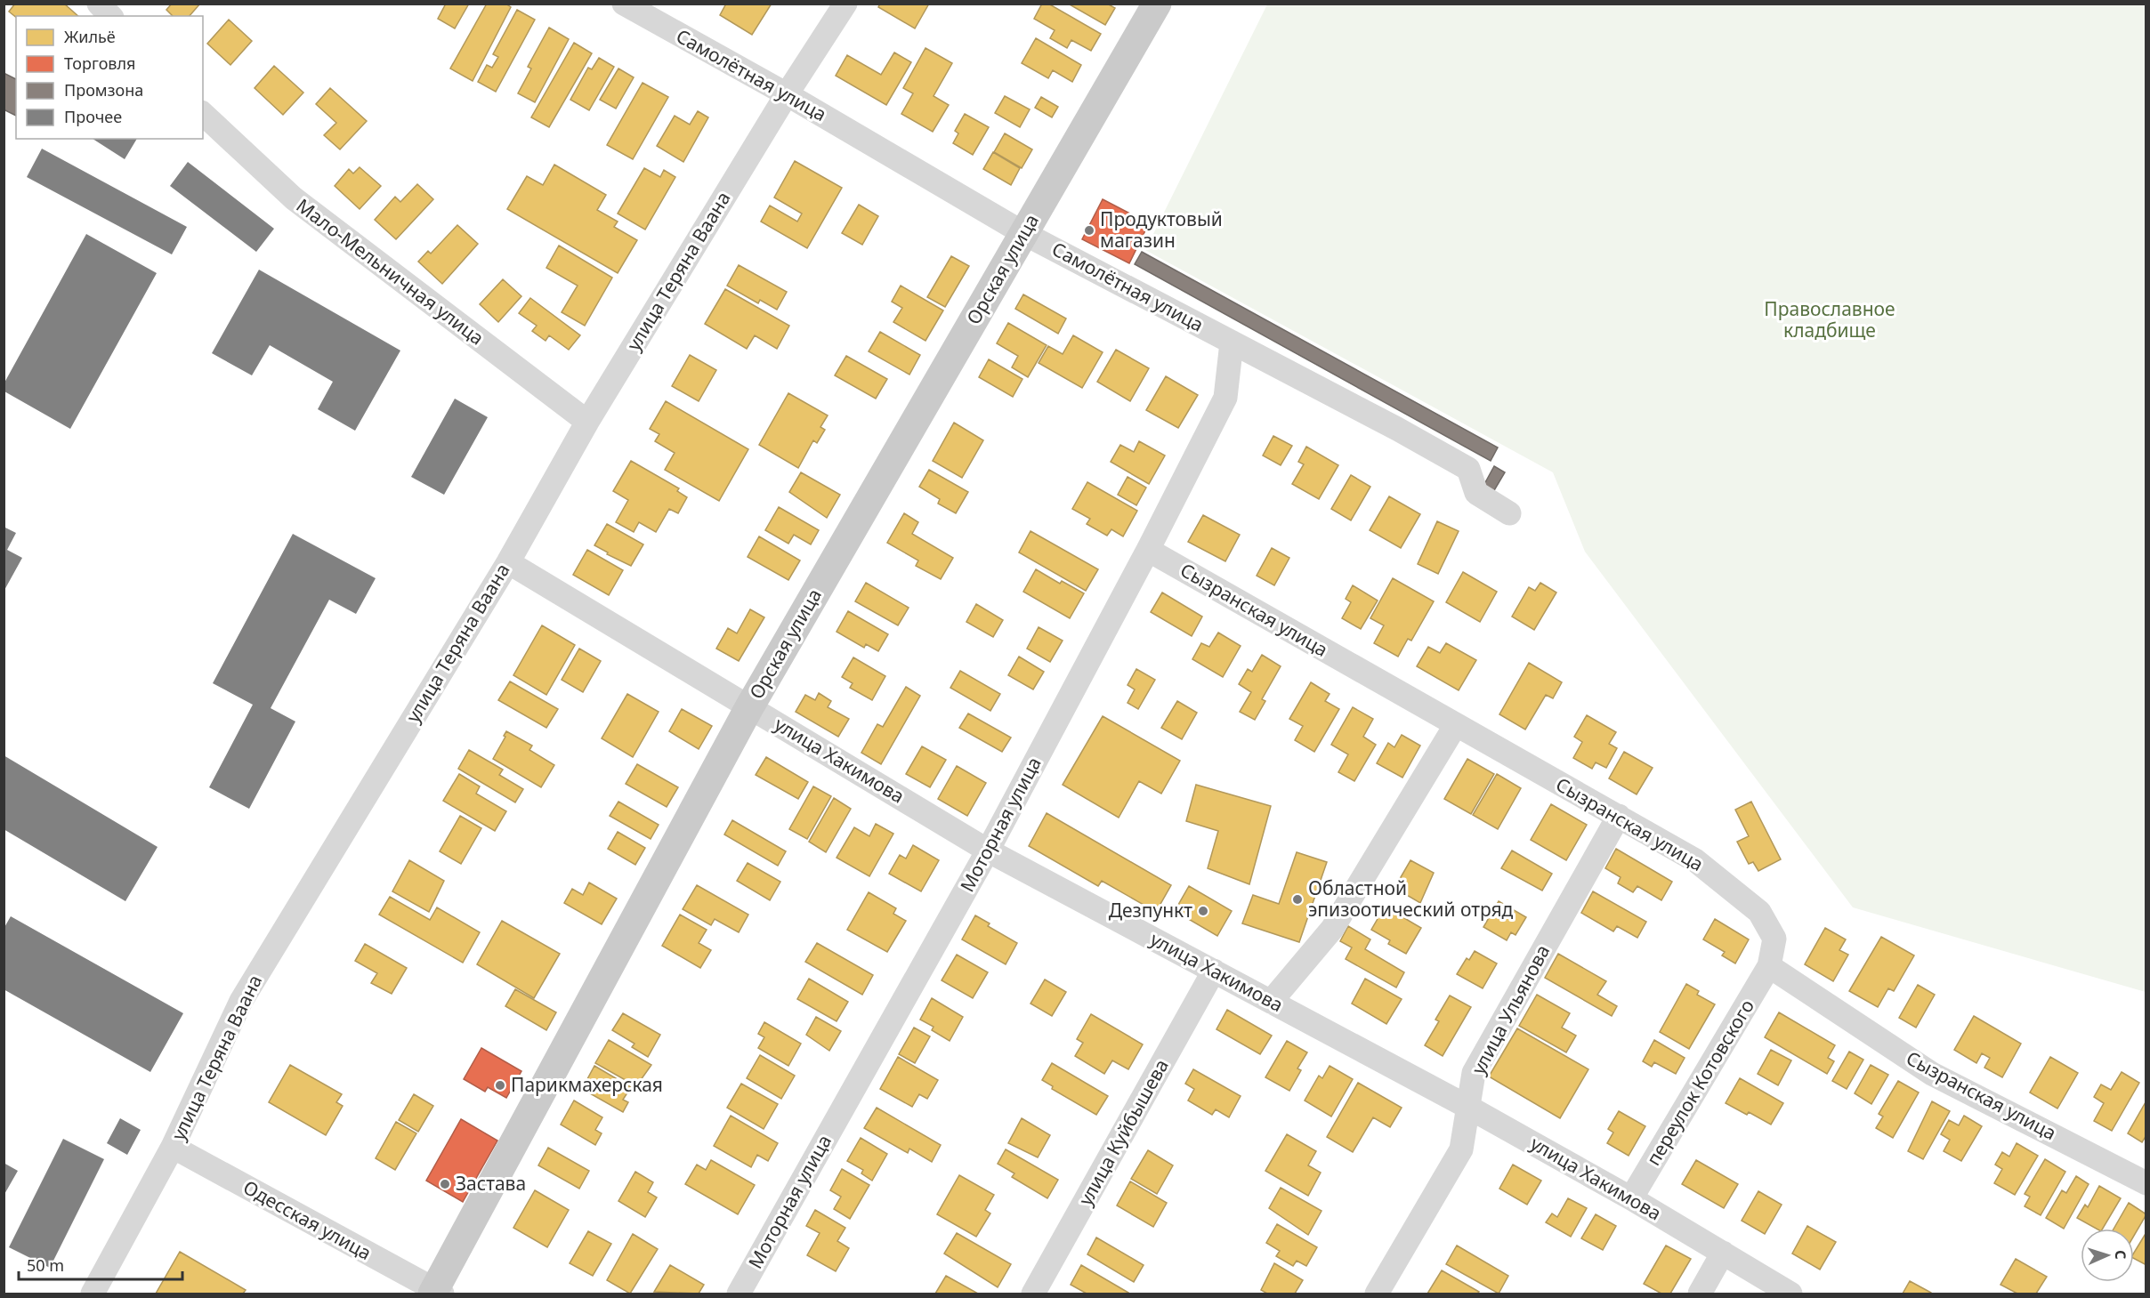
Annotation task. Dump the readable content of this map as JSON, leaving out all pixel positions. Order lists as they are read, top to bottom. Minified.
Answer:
{"streets":{"main road":["Орская улица"],"street":["Самолётная улица","улица Теряна Ваана","Мало-Мельничная улица","Сызранская улица","улица Хакимова","Моторная улица","улица Ульянова","переулок Котовского","улица Куйбышева","Одесская улица"]},"crossings":[["Самолётная улица","Орская улица"],["Самолётная улица","улица Теряна Ваана"],["Самолётная улица","Моторная улица"],["Орская улица","улица Хакимова"],["Орская улица","Одесская улица"],["улица Теряна Ваана","Мало-Мельничная улица"],["улица Теряна Ваана","улица Хакимова"],["улица Теряна Ваана","Одесская улица"],["Сызранская улица","Моторная улица"],["Сызранская улица","улица Ульянова"],["Сызранская улица","переулок Котовского"],["улица Хакимова","Моторная улица"],["улица Хакимова","улица Ульянова"],["улица Хакимова","переулок Котовского"],["улица Хакимова","улица Куйбышева"]],"parks":["Православное кладбище"],"places":["Продуктовый магазин","Областной эпизоотический отряд","Дезпункт","Парикмахерская","Застава"],"legend":["Жильё","Торговля","Промзона","Прочее"],"scale_bar":"50 m","north":"right"}
